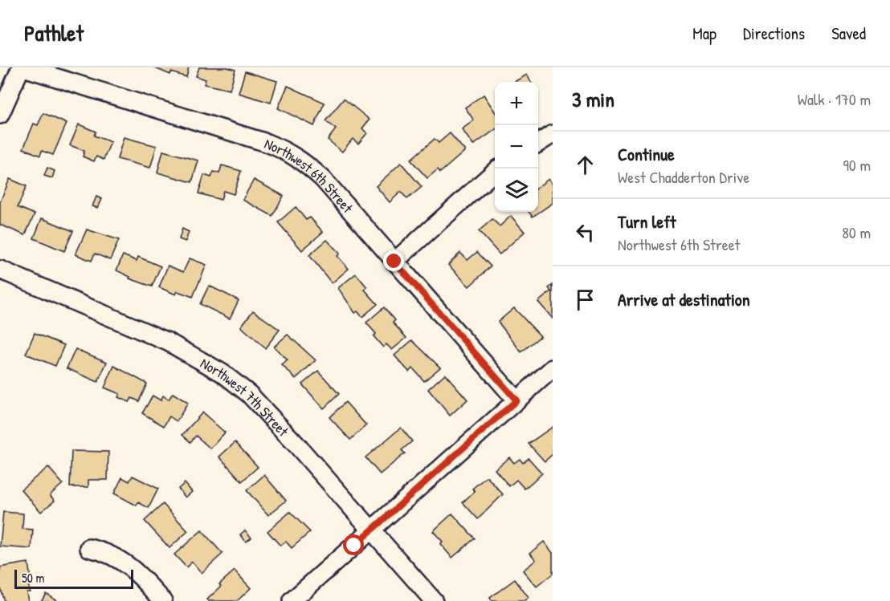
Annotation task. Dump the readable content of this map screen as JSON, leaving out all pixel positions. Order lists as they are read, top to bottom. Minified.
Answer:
{"streets":{"street":["Northwest 6th Street","Northwest 7th Street"]},"scale_bar":"50 m","page":{"header":"Pathlet","nav":["Map","Directions","Saved"],"heading":["3 min","Walk · 170 m"],"map_buttons":["+","−"],"list":[["Continue","West Chadderton Drive","90 m"],["Turn left","Northwest 6th Street","80 m"],"Arrive at destination"],"scale":"50 m"}}
